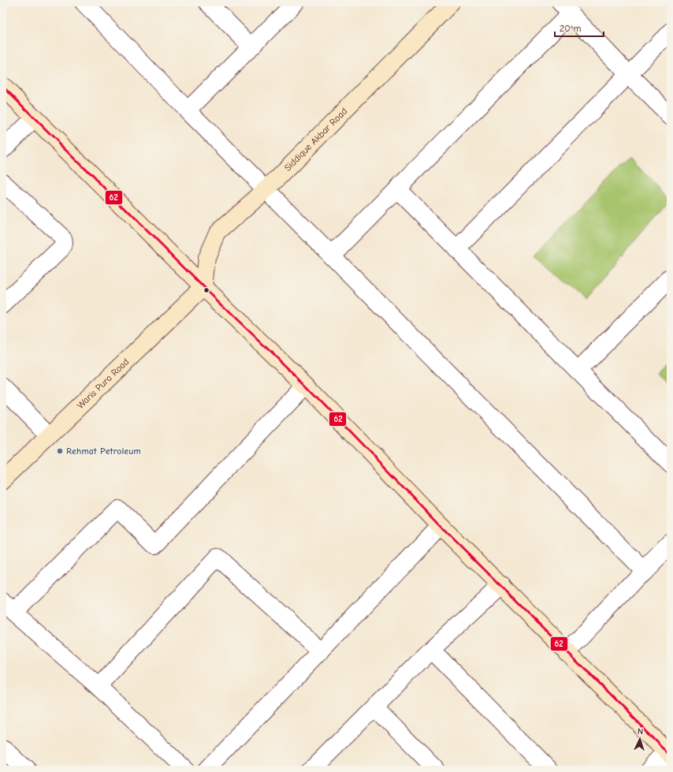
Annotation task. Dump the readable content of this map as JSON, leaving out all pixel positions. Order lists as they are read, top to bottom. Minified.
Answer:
{"streets":{"street":["Siddique Akbar Road","Waris Pura Road"]},"crossings":[["Siddique Akbar Road","Waris Pura Road"]],"places":["Rehmat Petroleum"],"lines":["transit line 62"],"scale_bar":"20 m","north":"top"}
